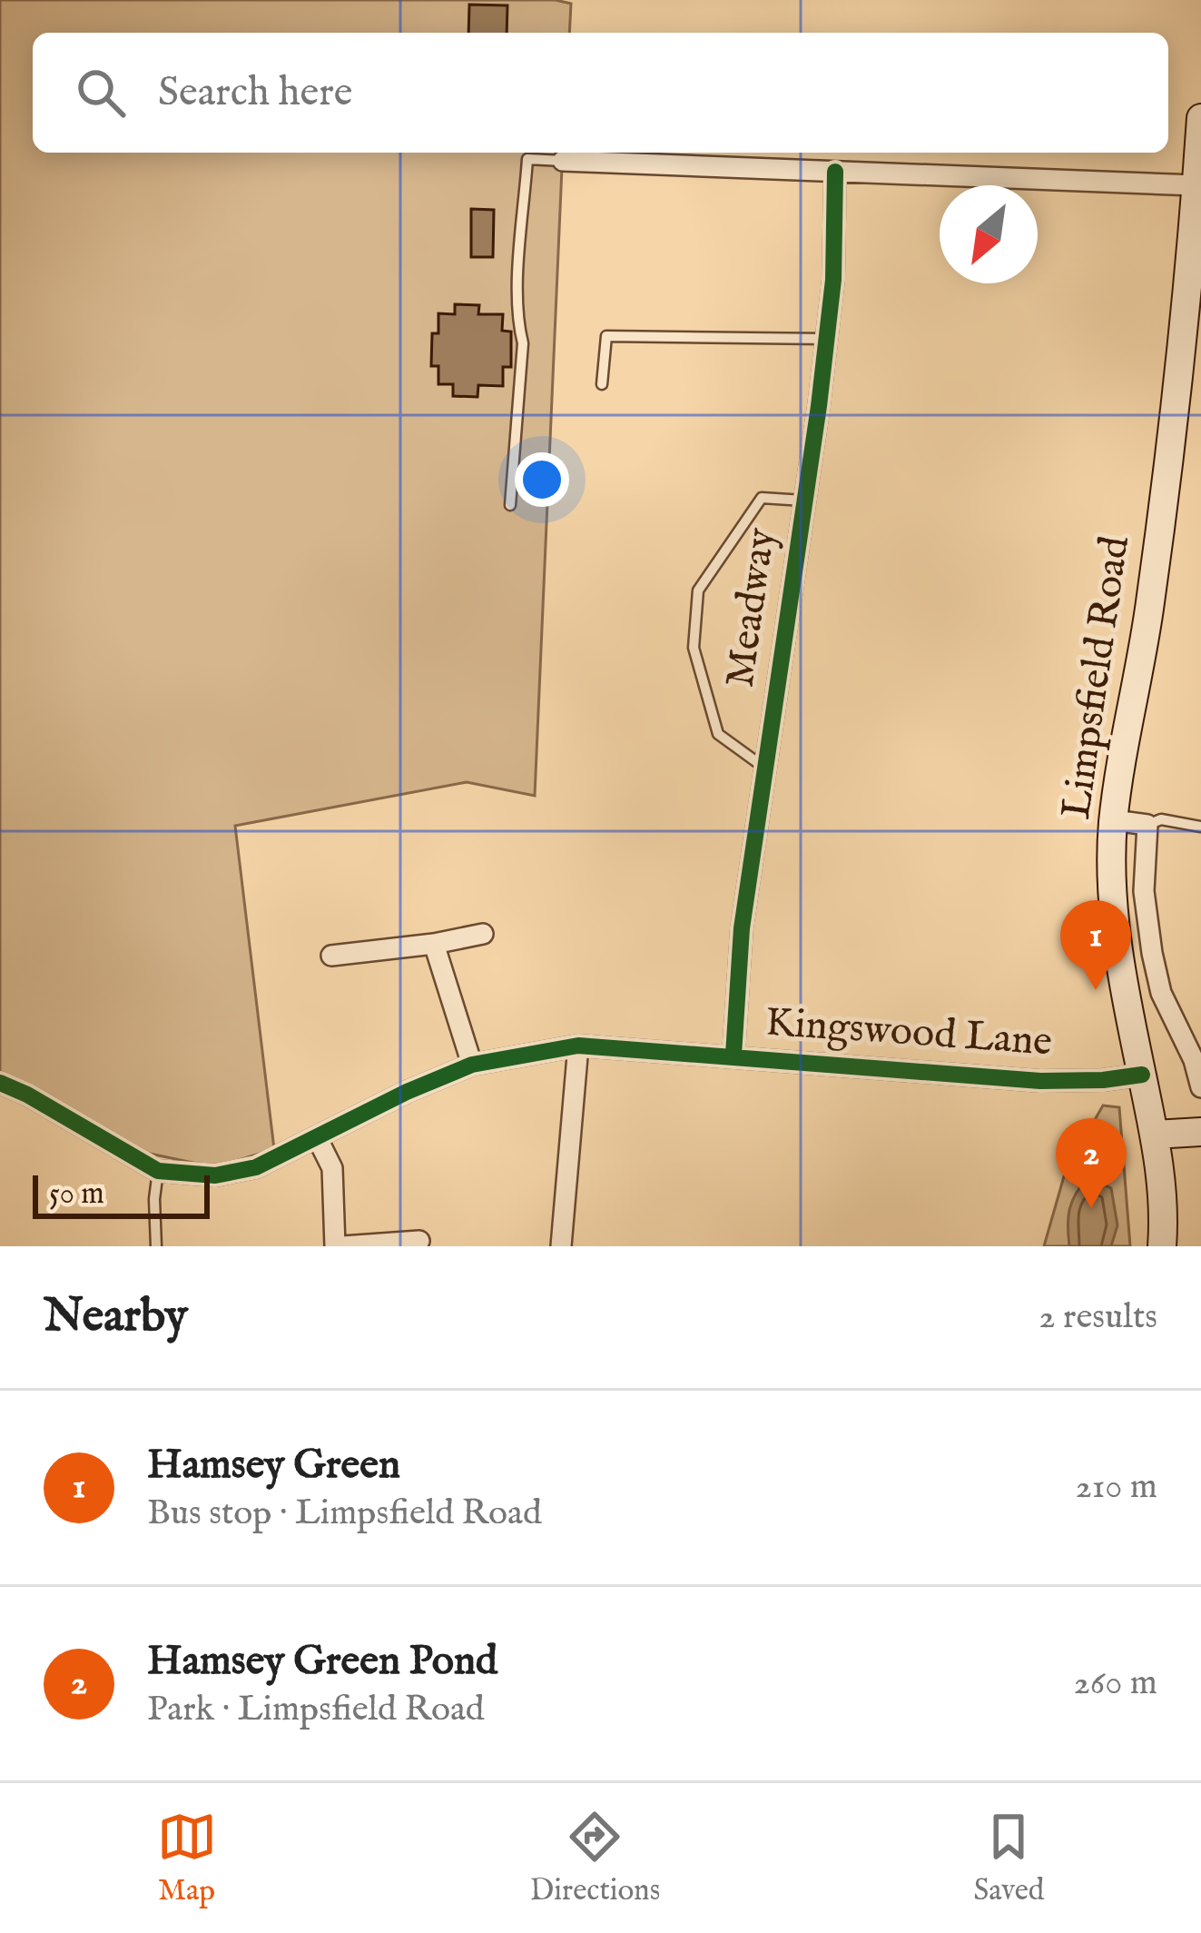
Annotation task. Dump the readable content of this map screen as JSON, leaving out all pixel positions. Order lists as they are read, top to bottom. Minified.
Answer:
{"streets":{"main road":["Limpsfield Road"],"street":["Meadway","Kingswood Lane"]},"crossings":[["Meadway","Kingswood Lane"],["Limpsfield Road","Kingswood Lane"]],"scale_bar":"50 m","north":"bottom left","page":{"search":"Search here","pins":["1","2"],"scale":"50 m","heading":["Nearby","2 results"],"list":[{"mark":"1","name":"Hamsey Green","note":"Bus stop · Limpsfield Road","value":"210 m"},{"mark":"2","name":"Hamsey Green Pond","note":"Park · Limpsfield Road","value":"260 m"}],"nav":["Map","Directions","Saved"]}}
